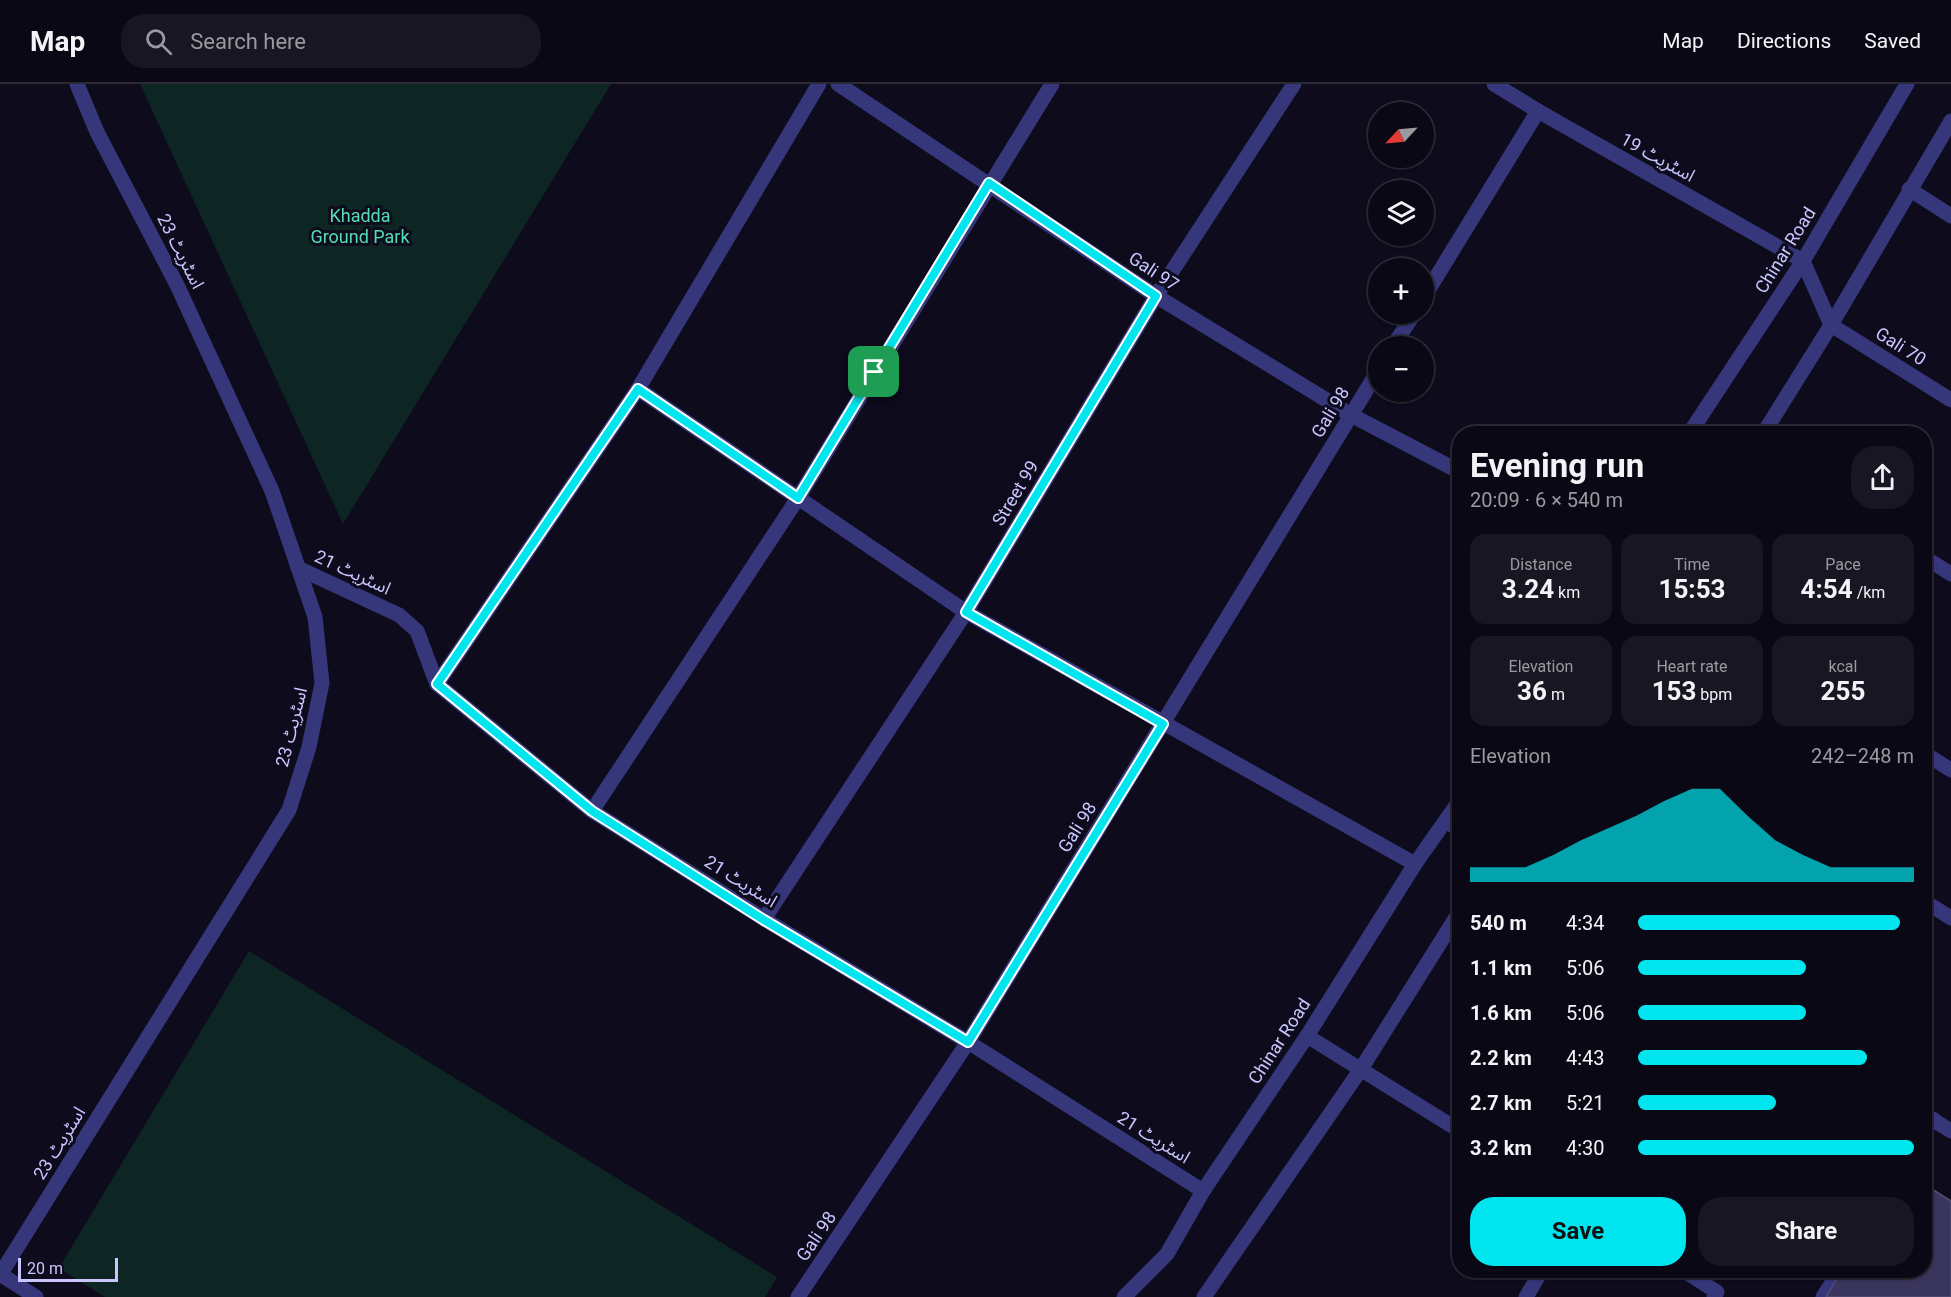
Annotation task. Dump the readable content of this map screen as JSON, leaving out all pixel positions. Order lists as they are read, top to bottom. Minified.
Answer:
{"streets":{"street":["اسٹریٹ 19","Chinar Road","اسٹریٹ 23","Gali 97","Gali 70","Gali 98","Street 99","اسٹریٹ 21"]},"crossings":[["اسٹریٹ 19","Chinar Road"],["Chinar Road","اسٹریٹ 21"],["اسٹریٹ 23","اسٹریٹ 21"],["Gali 97","Gali 98"],["Gali 97","Street 99"],["Gali 98","اسٹریٹ 21"],["Street 99","اسٹریٹ 21"]],"parks":["Khadda Ground Park"],"scale_bar":"20 m","north":"bottom left","page":{"header":"Map","search":"Search here","nav":["Map","Directions","Saved"],"map_buttons":["+","−"],"heading":["Evening run","20:09 · 6 × 540 m"],"stats":[["Distance","3.24 km"],["Time","15:53"],["Pace","4:54 /km"],["Elevation","36 m"],["Heart rate","153 bpm"],["kcal","255"]],"chart":["Elevation","242–248 m"],"list":[{"name":"540 m","note":"4:34"},{"name":"1.1 km","note":"5:06"},{"name":"1.6 km","note":"5:06"},{"name":"2.2 km","note":"4:43"},{"name":"2.7 km","note":"5:21"},{"name":"3.2 km","note":"4:30"}],"buttons":["Save","Share"],"scale":"20 m"}}
